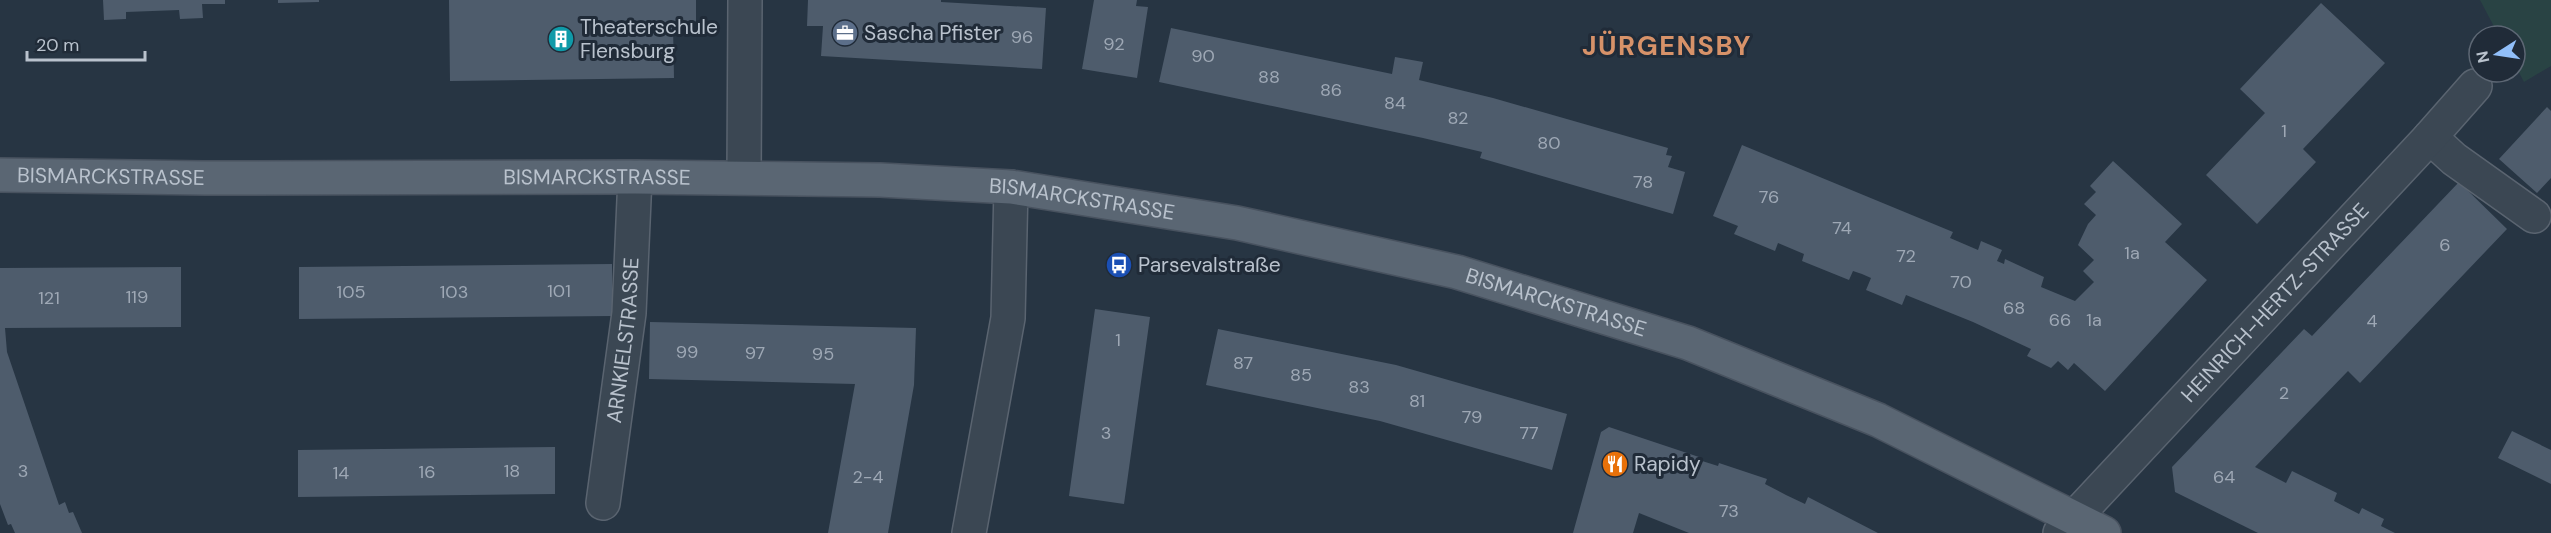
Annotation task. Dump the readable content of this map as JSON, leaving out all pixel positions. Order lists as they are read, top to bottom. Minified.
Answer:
{"streets":{"main road":["BISMARCKSTRASSE"],"street":["HEINRICH-HERTZ-STRASSE","ARNKIELSTRASSE"]},"crossings":[["BISMARCKSTRASSE","HEINRICH-HERTZ-STRASSE"],["BISMARCKSTRASSE","ARNKIELSTRASSE"]],"districts":["JÜRGENSBY"],"places":{"office":["Sascha Pfister"],"building":["Theaterschule Flensburg"],"bus stop":["Parsevalstraße"],"restaurant":["Rapidy"]},"house_numbers":["96","92","90","88","86","84","82","1","80","78","76","74","6","1a","72","70","101","105","103","119","121","68","66","1a","4","1","99","97","95","87","85","83","2","81","79","3","77","3","18","16","14","2-4","64","73"],"scale_bar":"20 m","north":"left"}
